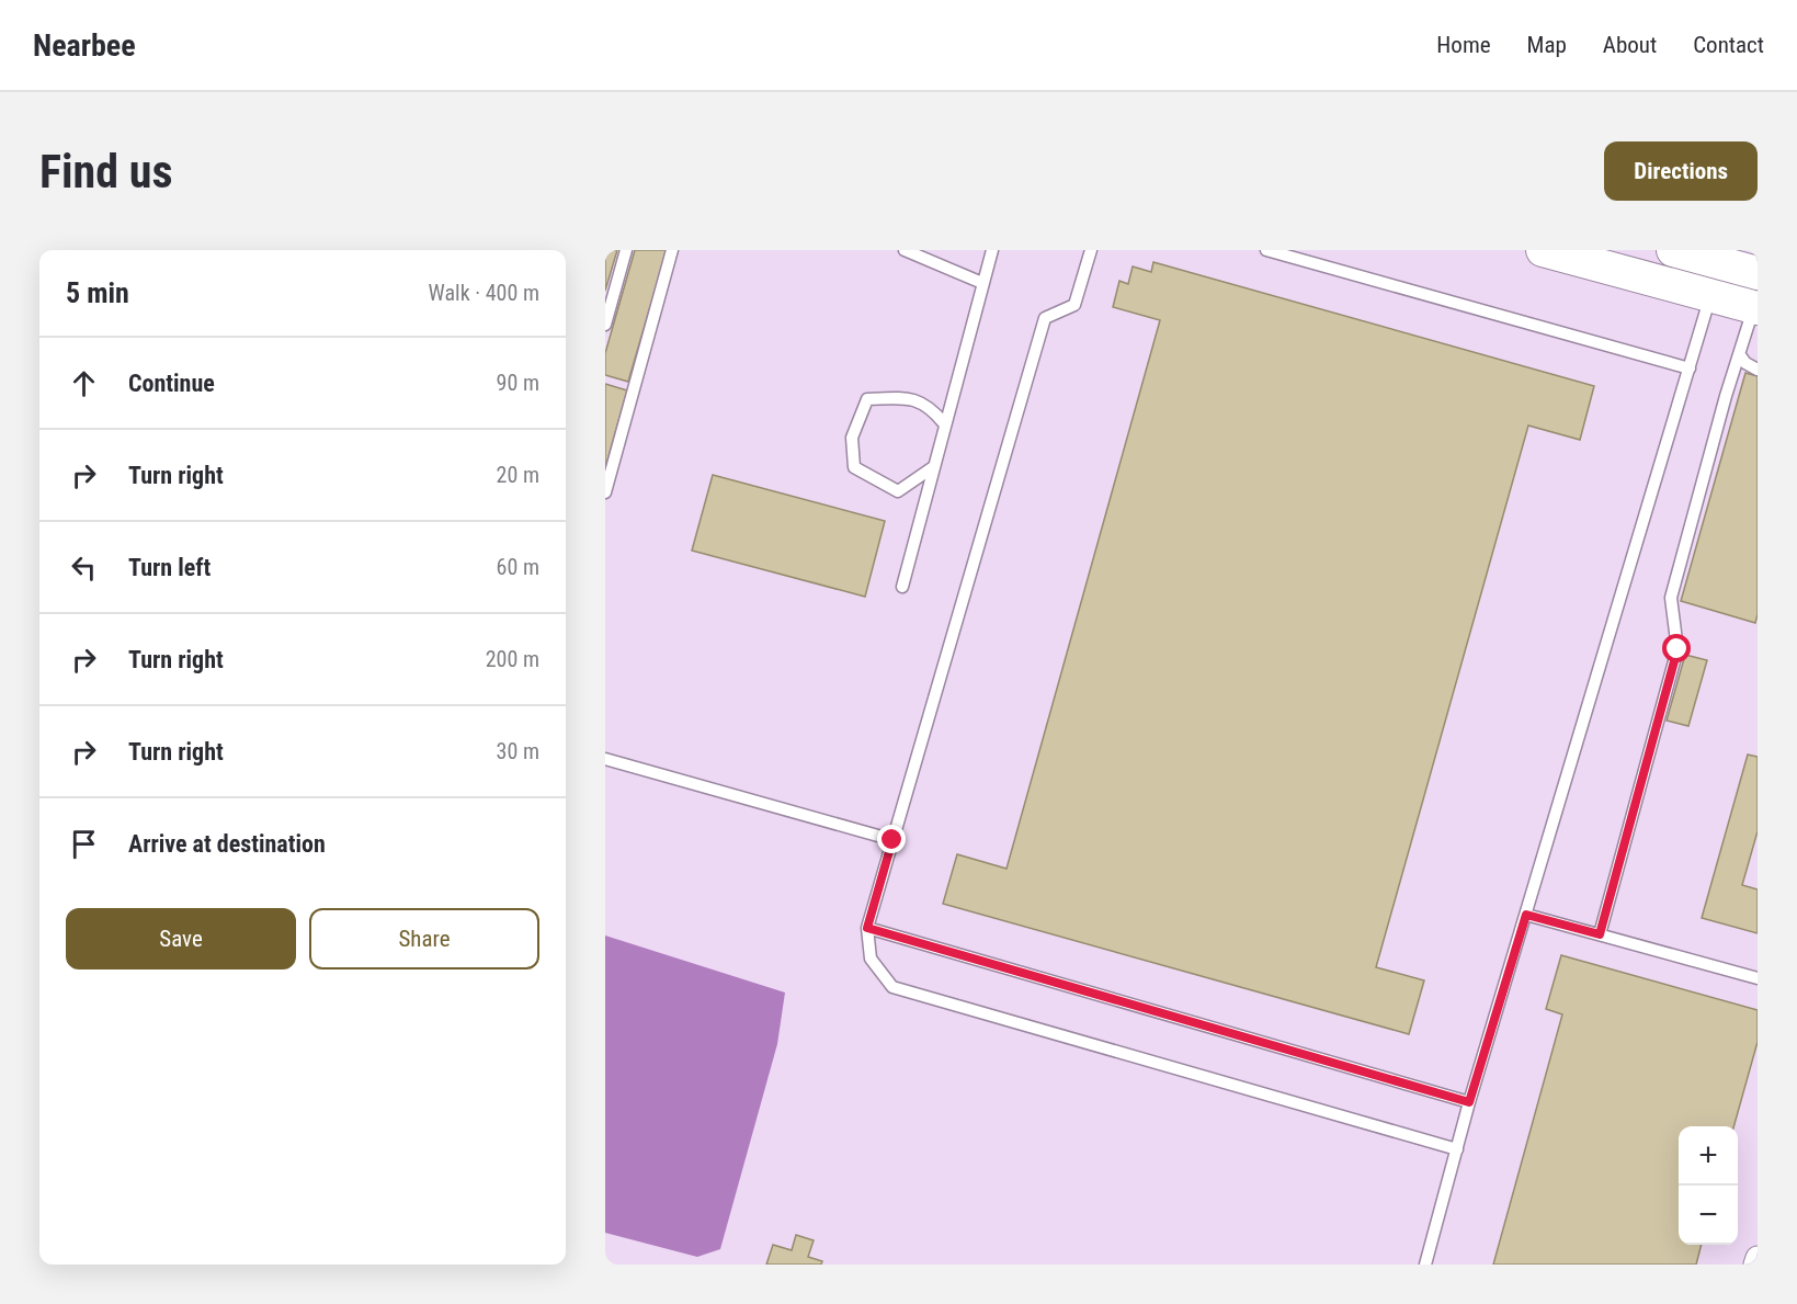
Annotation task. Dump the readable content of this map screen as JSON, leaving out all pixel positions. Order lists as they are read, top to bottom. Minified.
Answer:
{"page":{"header":"Nearbee","nav":["Home","Map","About","Contact"],"buttons":["Directions",["Save","Share"]],"title":"Find us","heading":["5 min","Walk · 400 m"],"list":[["Continue","90 m"],["Turn right","20 m"],["Turn left","60 m"],["Turn right","200 m"],["Turn right","30 m"],"Arrive at destination"],"map_buttons":["+","−"]}}
